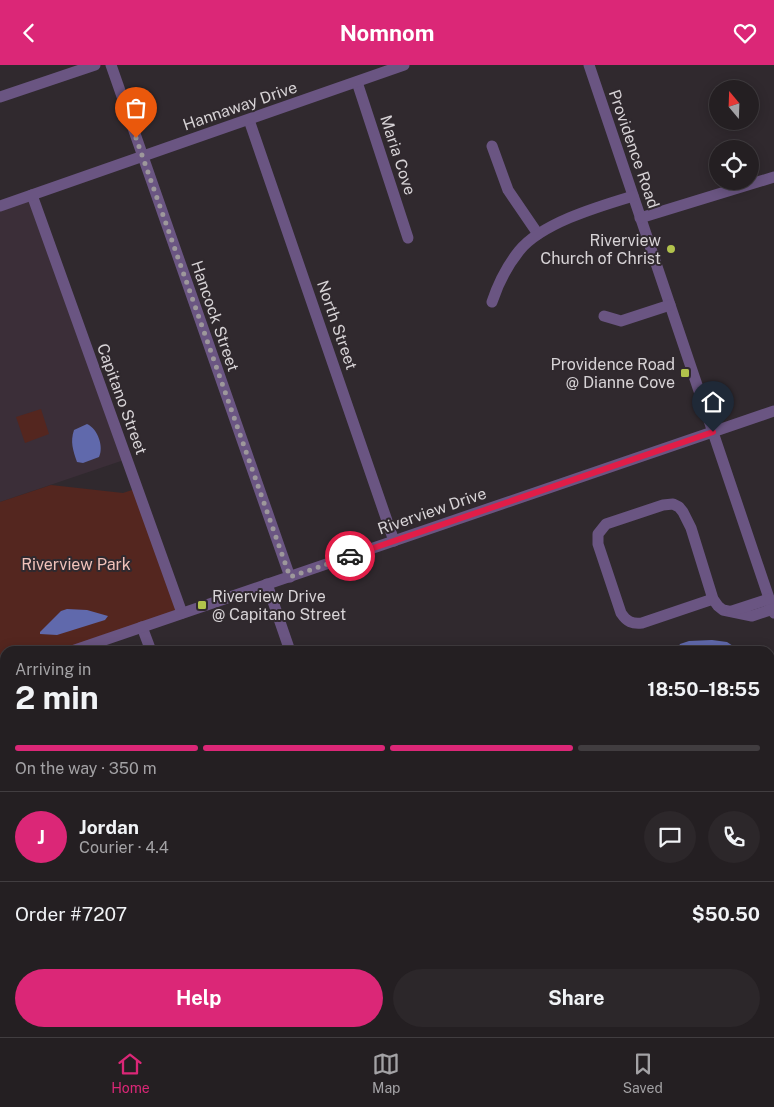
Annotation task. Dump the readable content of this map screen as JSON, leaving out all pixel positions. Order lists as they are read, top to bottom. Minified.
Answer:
{"streets":{"street":["Hannaway Drive","Providence Road","Maria Cove","Hancock Street","North Street","Capitano Street","Riverview Drive"]},"crossings":[["Hannaway Drive","Maria Cove"],["Hannaway Drive","Hancock Street"],["Hannaway Drive","North Street"],["Hannaway Drive","Capitano Street"],["Providence Road","Riverview Drive"],["Hancock Street","Riverview Drive"],["North Street","Riverview Drive"],["Capitano Street","Riverview Drive"]],"parks":["Riverview Park"],"places":{"other":["Riverview Church of Christ"],"transit":["Providence Road @ Dianne Cove","Riverview Drive @ Capitano Street"]},"north":"top","page":{"header":"Nomnom","heading":["2 min","Arriving in","18:50–18:55"],"panel":["Jordan","Courier · 4.4","Order #7207","$50.50"],"bar":"On the way · 350 m","round":"J","buttons":["Help","Share"],"tabs":["Home","Map","Saved"]}}
